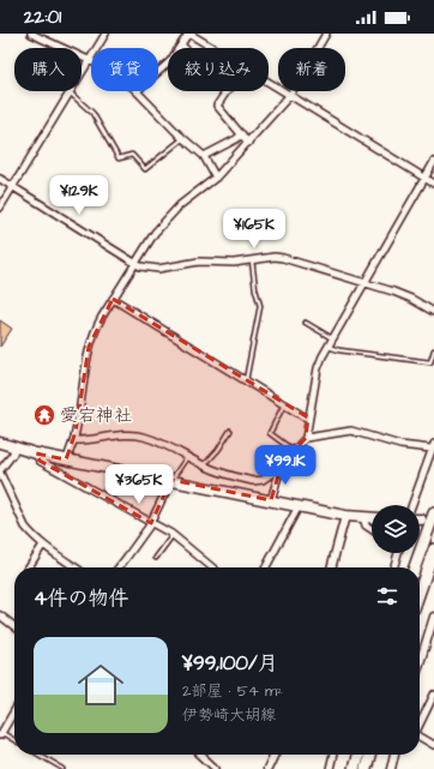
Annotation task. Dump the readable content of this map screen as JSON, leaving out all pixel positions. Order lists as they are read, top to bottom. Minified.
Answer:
{"places":{"temple":["愛宕神社"]},"page":{"status":"22:01","chip":["購入","賃貸","絞り込み","新着"],"price":["¥129K","¥165K","¥99.1K","¥365K"],"heading":"4件の物件","list":[{"name":"¥99,100/月","note":"2部屋 · 54 m² · 伊勢崎大胡線"}]}}
